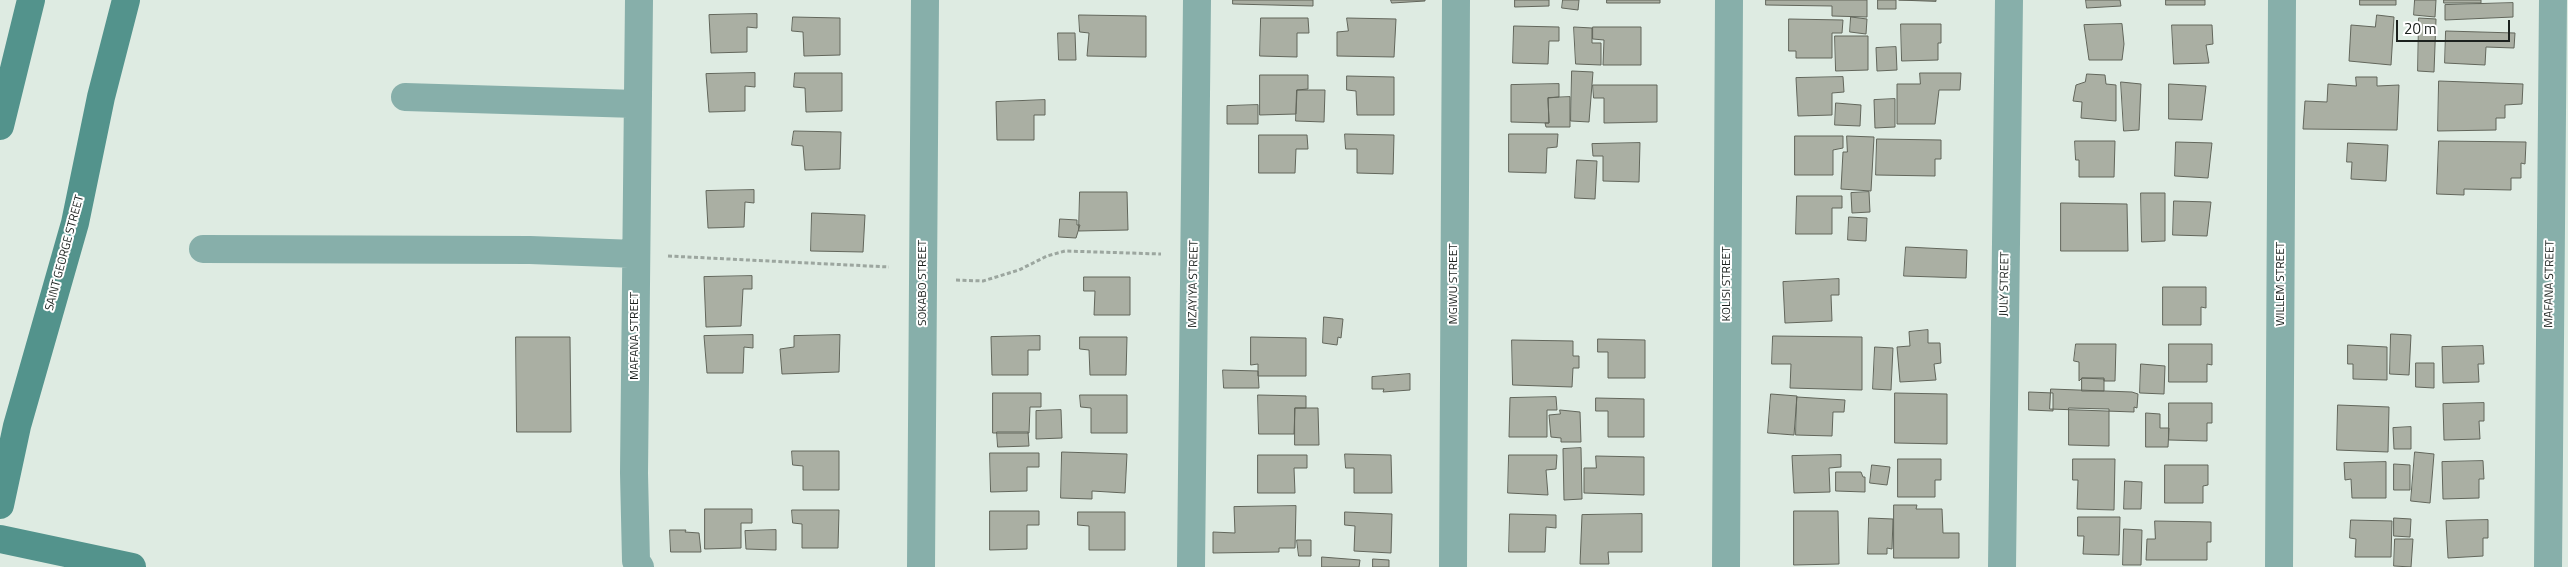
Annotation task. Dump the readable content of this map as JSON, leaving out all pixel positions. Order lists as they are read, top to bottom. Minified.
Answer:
{"streets":{"main road":["SAINT GEORGE STREET"],"street":["SOKABO STREET","MZAYIYA STREET","MGIWU STREET","KOLISI STREET","JULY STREET","WILLEM STREET","MAFANA STREET"]},"scale_bar":"20 m"}
